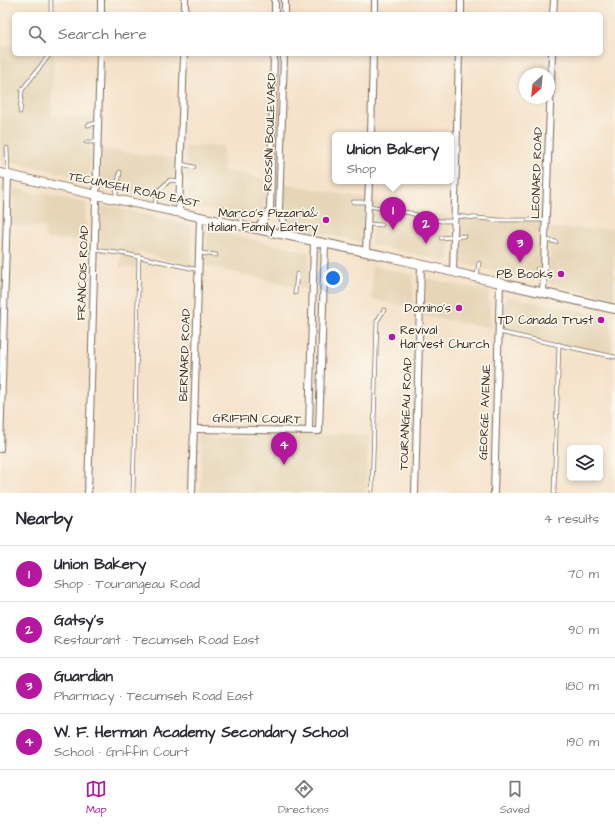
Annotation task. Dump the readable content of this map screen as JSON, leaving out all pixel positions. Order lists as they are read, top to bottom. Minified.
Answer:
{"streets":{"main road":["TECUMSEH ROAD EAST"],"street":["ROSSINI BOULEVARD","LEONARD ROAD","FRANCOIS ROAD","BERNARD ROAD","GEORGE AVENUE","TOURANGEAU ROAD","GRIFFIN COURT"]},"crossings":[["ROSSINI BOULEVARD","TECUMSEH ROAD EAST"],["LEONARD ROAD","TECUMSEH ROAD EAST"],["TECUMSEH ROAD EAST","FRANCOIS ROAD"],["TECUMSEH ROAD EAST","BERNARD ROAD"],["TECUMSEH ROAD EAST","GEORGE AVENUE"],["TECUMSEH ROAD EAST","TOURANGEAU ROAD"],["BERNARD ROAD","GRIFFIN COURT"]],"places":["Marco's Pizzaria& Italian Family Eatery","PB Books","Domino's","TD Canada Trust","Revival Harvest Church"],"north":"bottom left","page":{"search":"Search here","popup":["Union Bakery","Shop"],"pins":["1","2","3","4"],"heading":["Nearby","4 results"],"list":[{"mark":"1","name":"Union Bakery","note":"Shop · Tourangeau Road","value":"70 m"},{"mark":"2","name":"Gatsy's","note":"Restaurant · Tecumseh Road East","value":"90 m"},{"mark":"3","name":"Guardian","note":"Pharmacy · Tecumseh Road East","value":"180 m"},{"mark":"4","name":"W. F. Herman Academy Secondary School","note":"School · Griffin Court","value":"190 m"}],"nav":["Map","Directions","Saved"]}}
